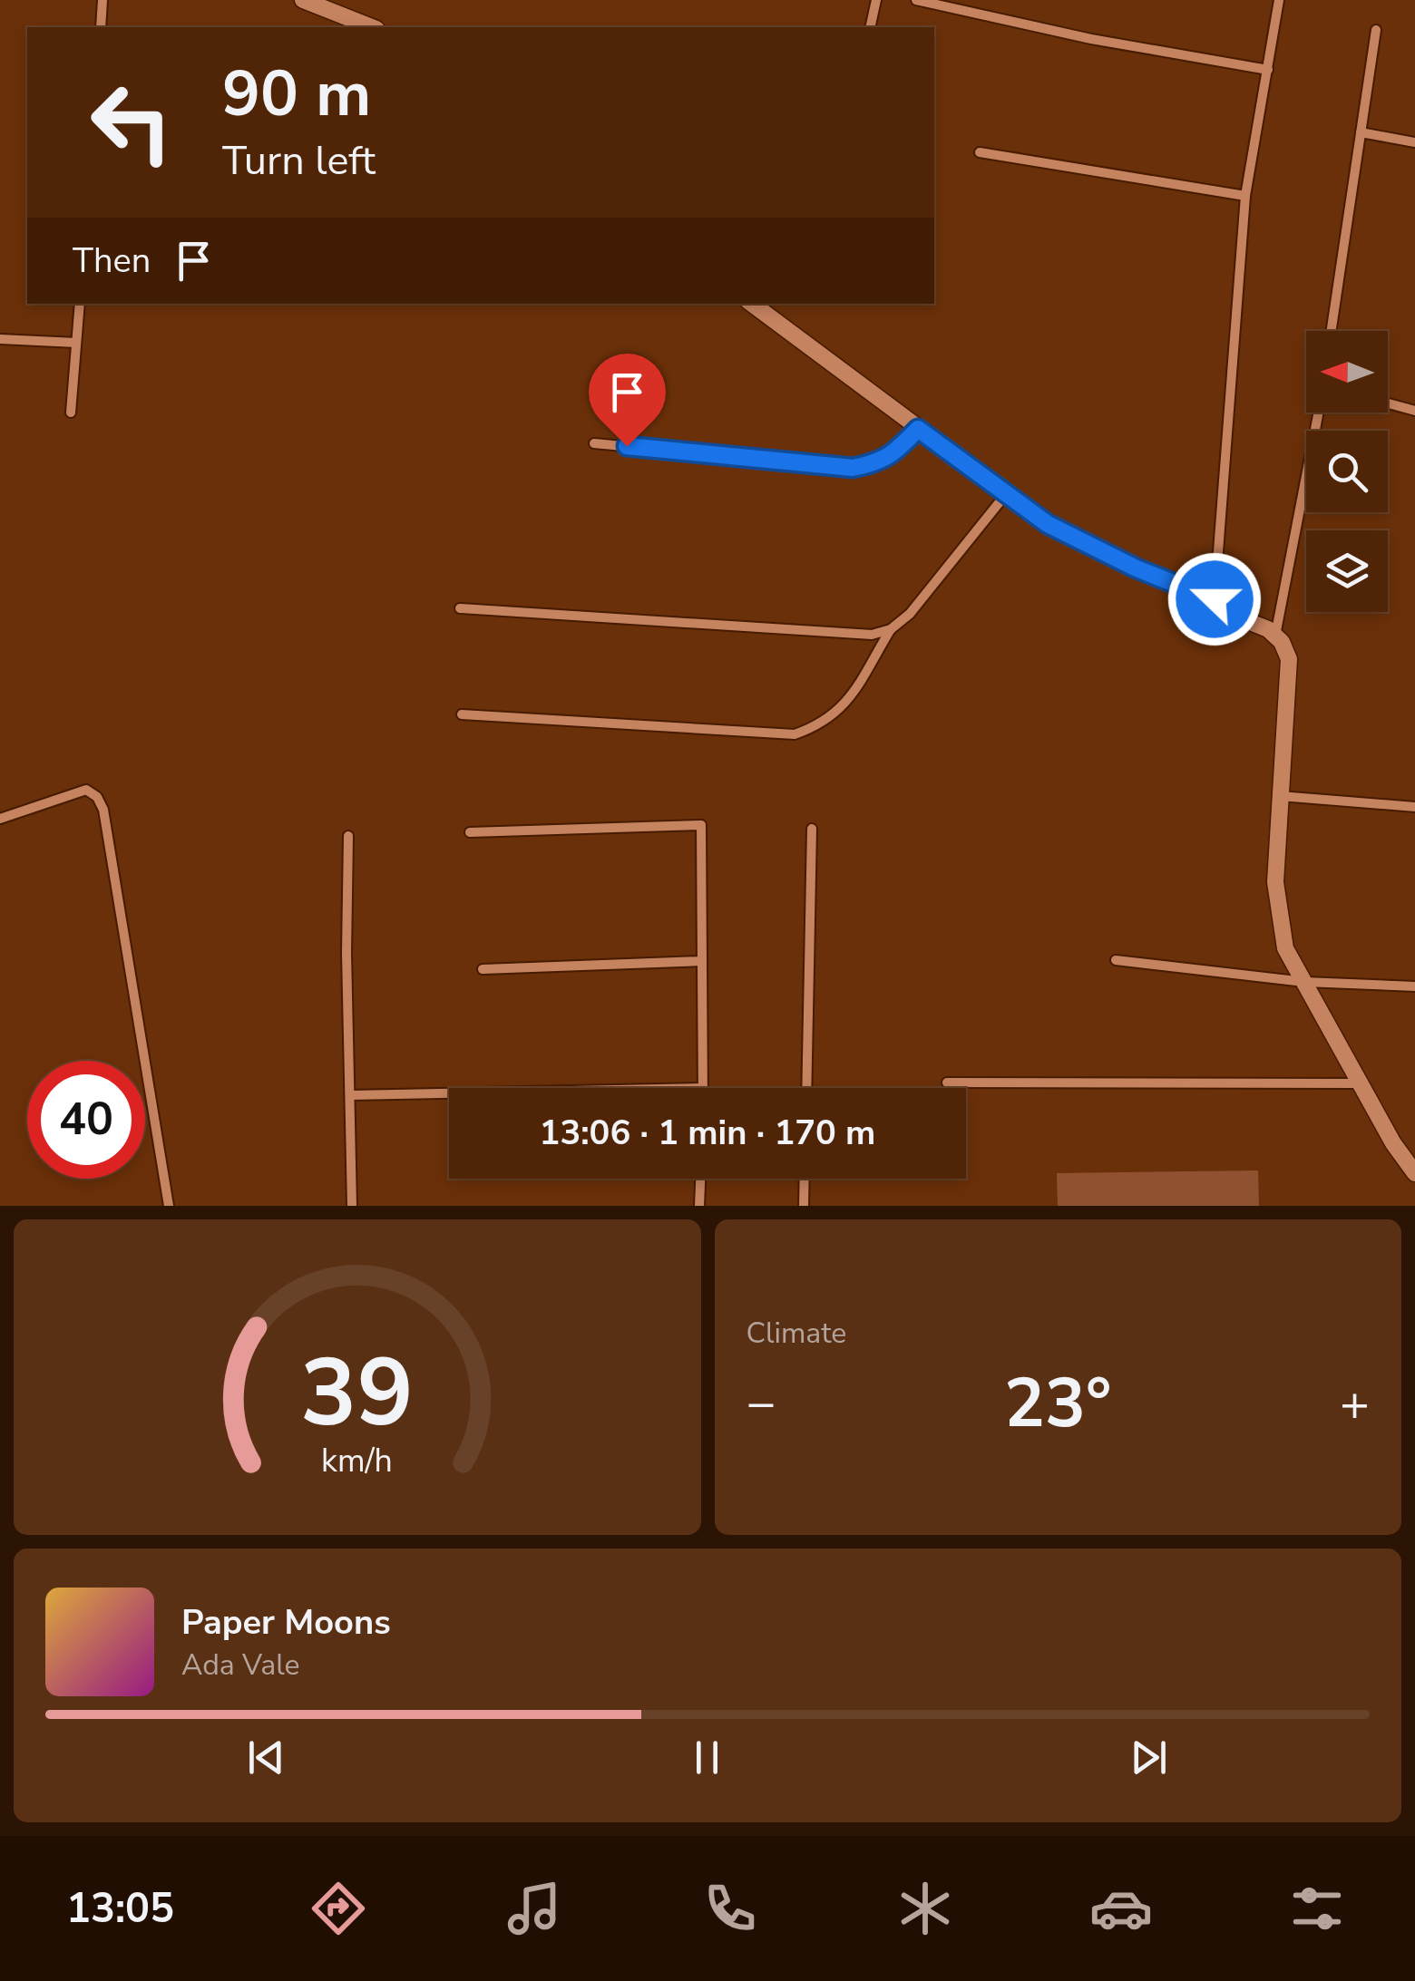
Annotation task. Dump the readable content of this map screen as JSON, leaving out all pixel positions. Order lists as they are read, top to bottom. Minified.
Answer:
{"north":"left","page":{"turn":["90 m","Turn left"],"then":"Then","limit":"40","trip":"13:06 · 1 min · 170 m","tile":"Climate","heat":["−","23°","+"],"song":["Paper Moons","Ada Vale"],"tabs":"13:05","gauge":["39","km/h"]}}
